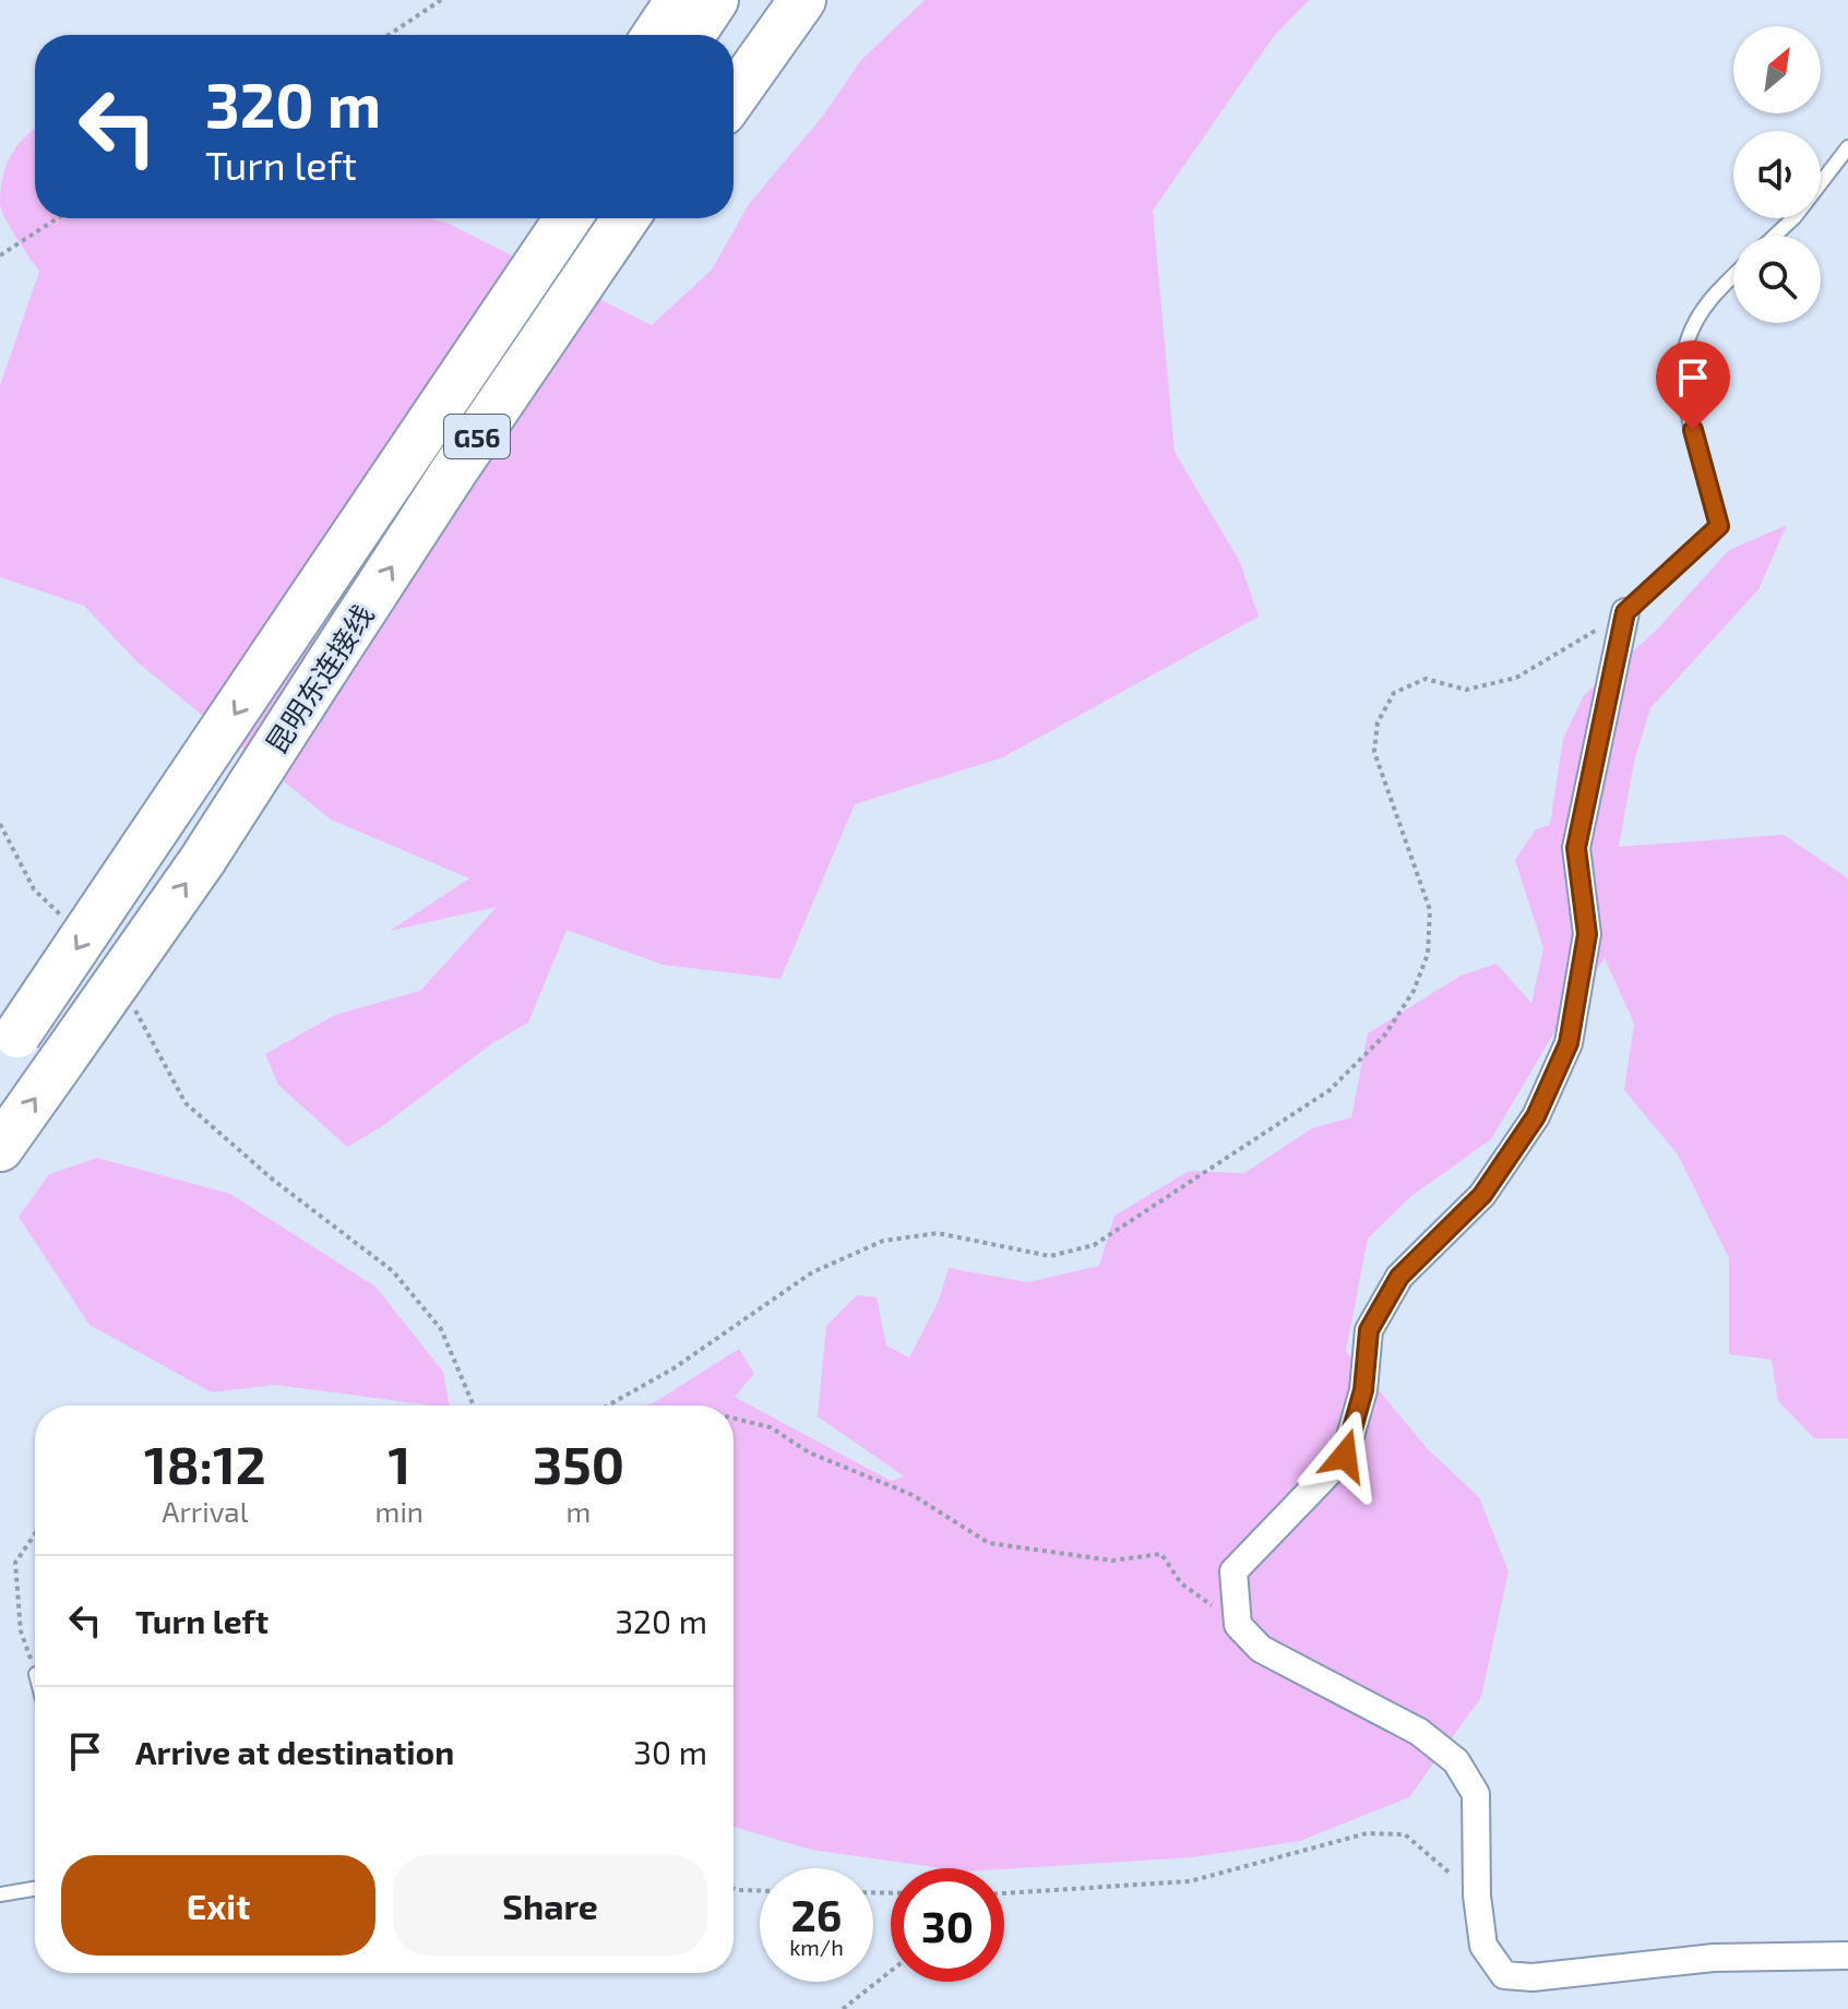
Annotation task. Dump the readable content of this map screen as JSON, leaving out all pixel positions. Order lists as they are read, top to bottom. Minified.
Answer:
{"streets":{"highway":["G56","昆明东连接线"]},"north":"top right","page":{"turn":["320 m","Turn left"],"eta":["18:12","Arrival","1","min","350","m"],"list":[{"name":"Turn left","value":"320 m"},{"name":"Arrive at destination","value":"30 m"}],"buttons":["Exit","Share"],"speed":"26 km/h","limit":"30"}}
